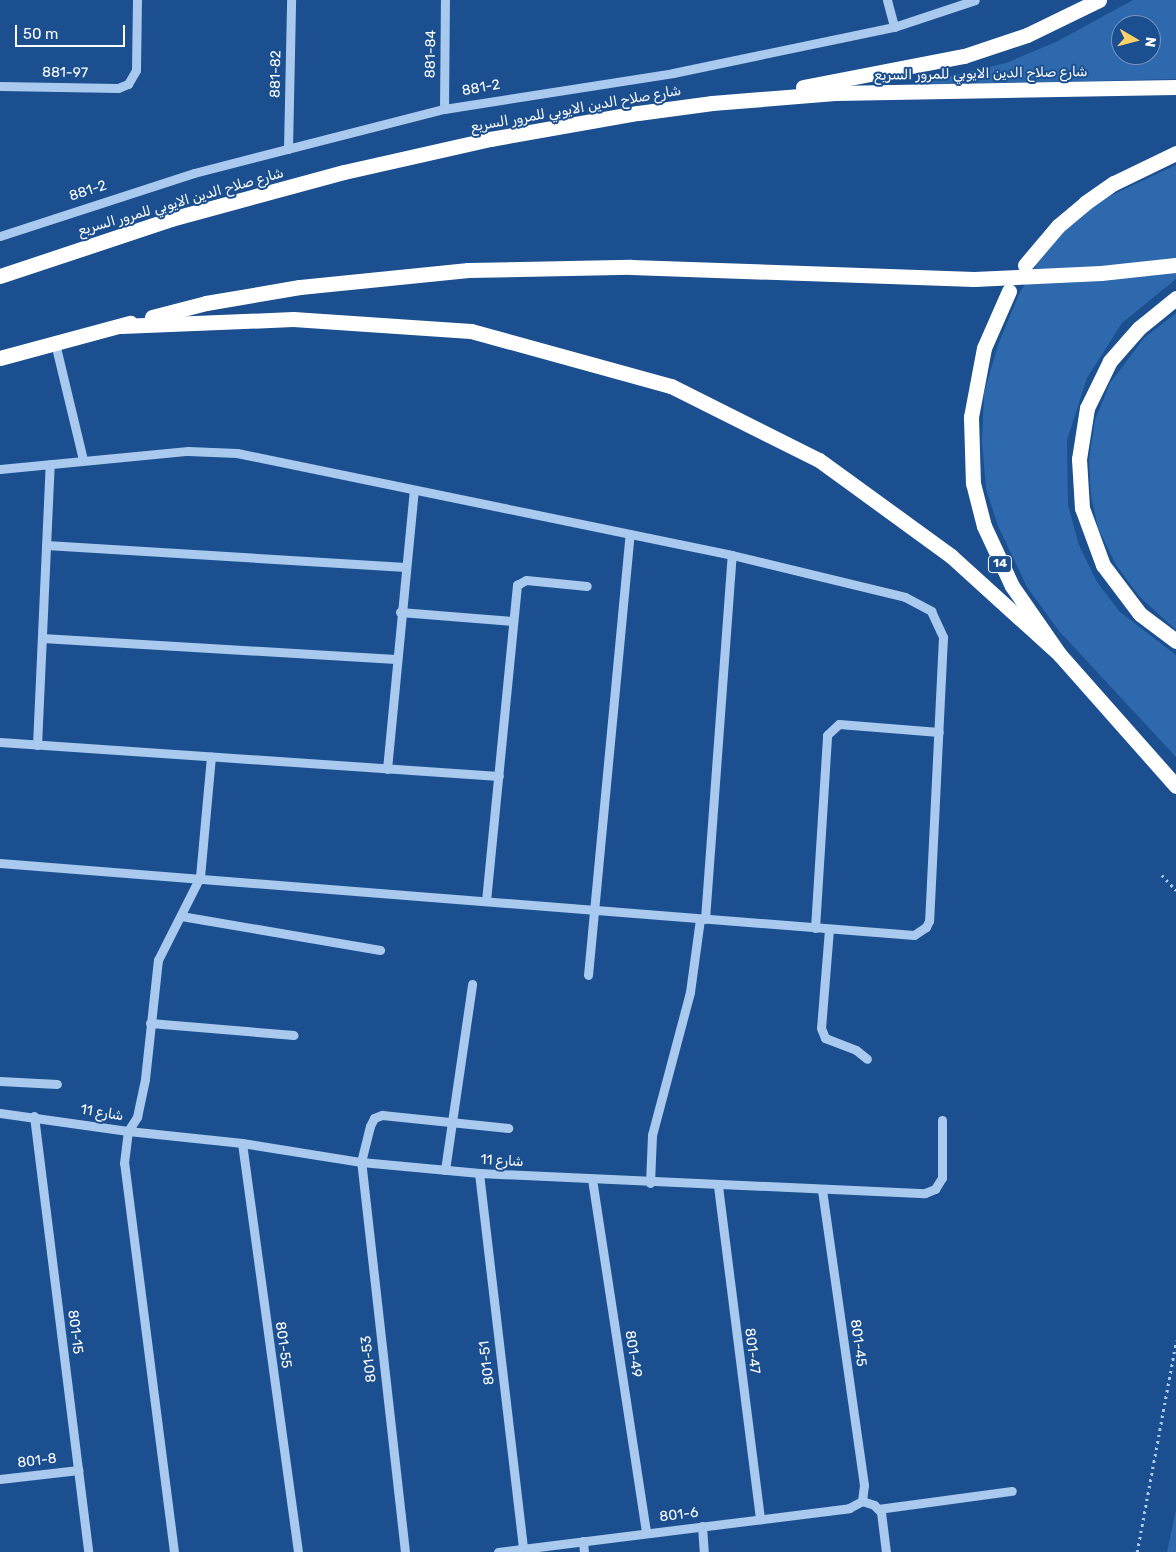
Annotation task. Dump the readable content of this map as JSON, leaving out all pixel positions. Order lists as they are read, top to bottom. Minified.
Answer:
{"streets":{"highway":["شارع صلاح الدين الايوبي للمرور السريع","14"],"street":["881-84","881-97","881-82","881-2","شارع 11","801-15","801-45","801-55","801-47","801-49","801-53","801-51","801-8","801-6"]},"crossings":[["881-84","881-2"],["881-82","881-2"],["شارع 11","801-15"],["شارع 11","801-45"],["شارع 11","801-55"],["شارع 11","801-47"],["شارع 11","801-49"],["شارع 11","801-53"],["شارع 11","801-51"],["801-15","801-8"],["801-45","801-6"],["801-47","801-6"],["801-49","801-6"],["801-51","801-6"]],"scale_bar":"50 m","north":"right"}
